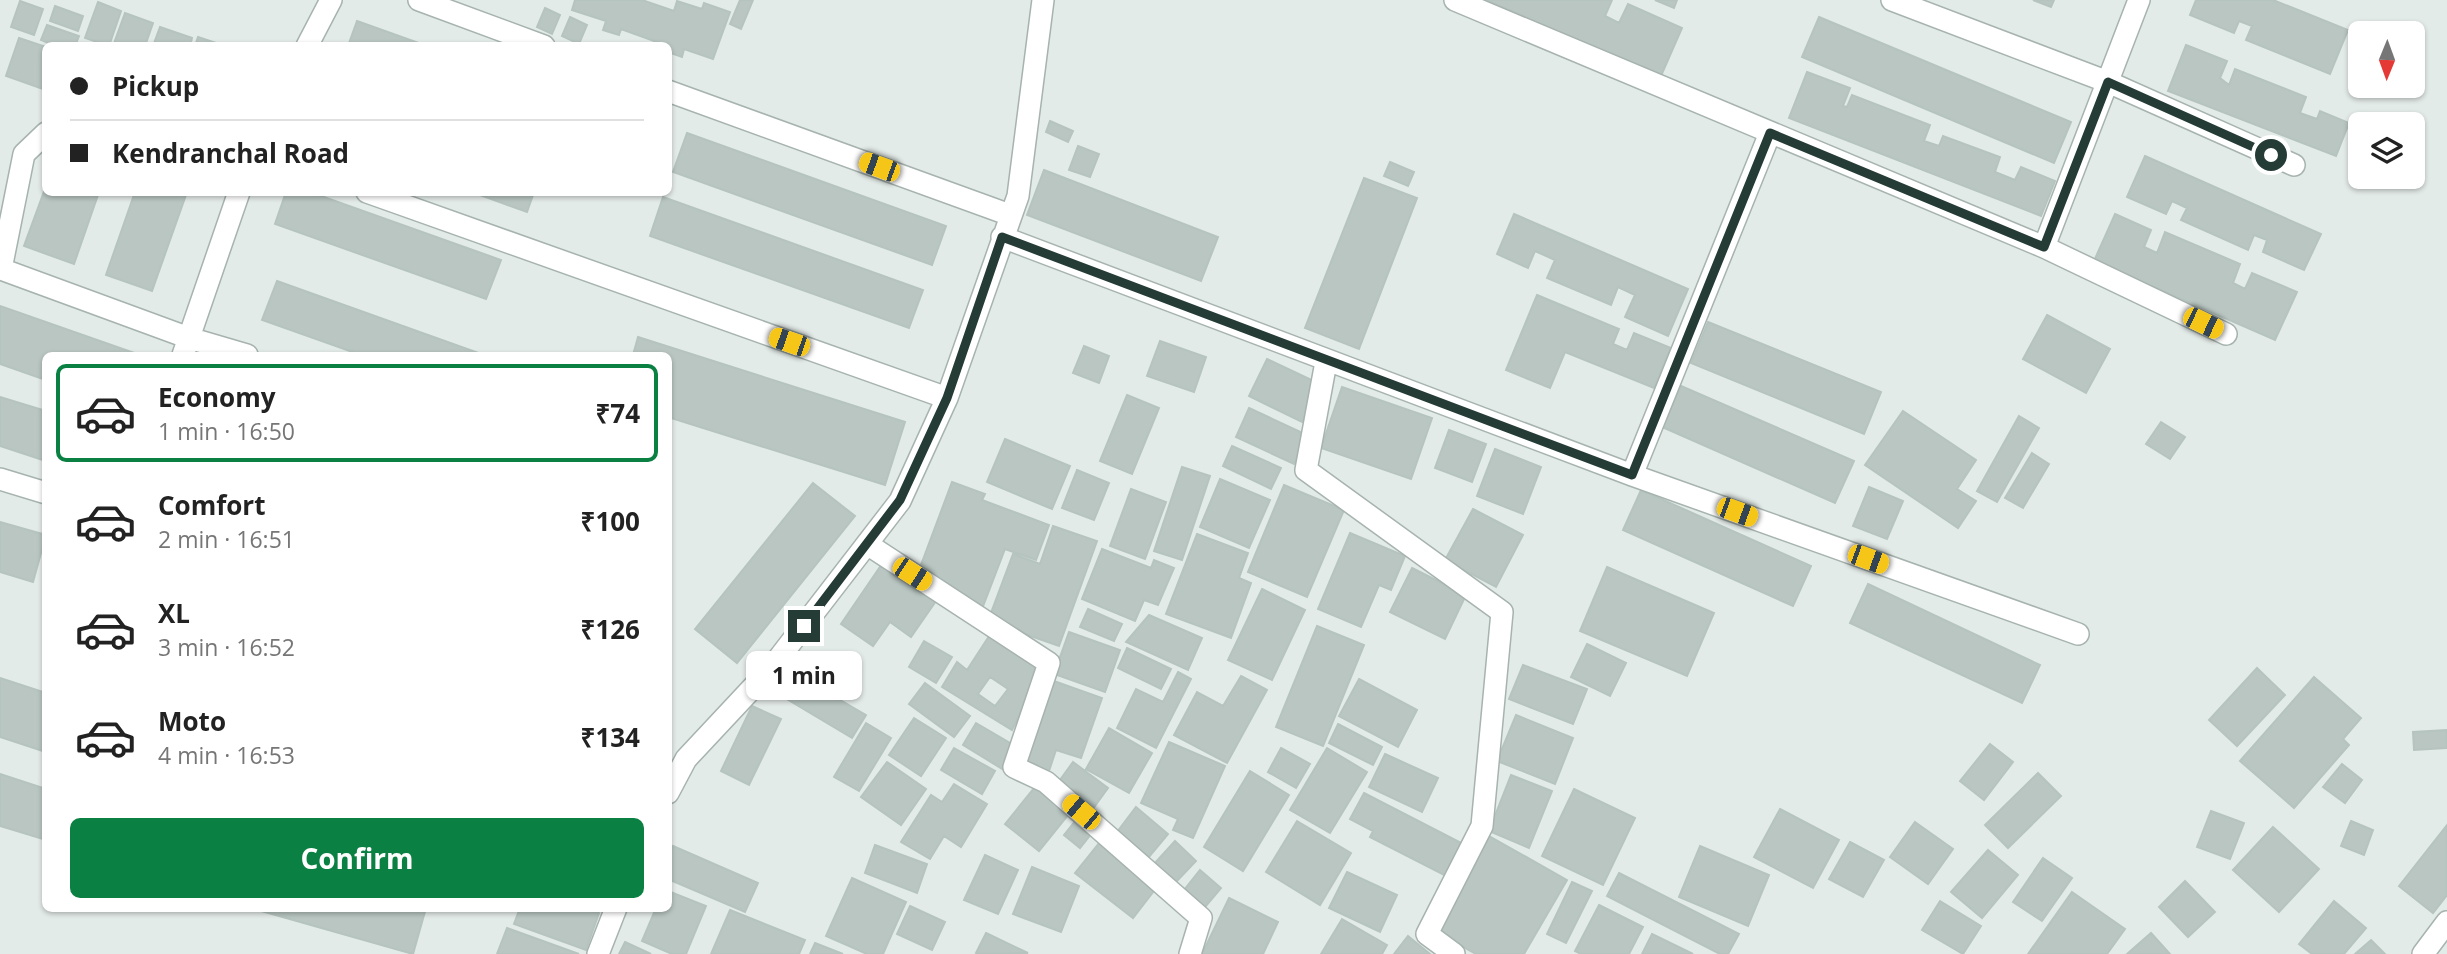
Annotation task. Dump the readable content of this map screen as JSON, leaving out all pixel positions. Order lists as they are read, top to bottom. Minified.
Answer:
{"north":"bottom","page":{"banner":["Pickup","Kendranchal Road"],"list":[{"name":"Economy","note":"1 min · 16:50","value":"₹74"},{"name":"Comfort","note":"2 min · 16:51","value":"₹100"},{"name":"XL","note":"3 min · 16:52","value":"₹126"},{"name":"Moto","note":"4 min · 16:53","value":"₹134"}],"bubble":"1 min","buttons":"Confirm"}}
